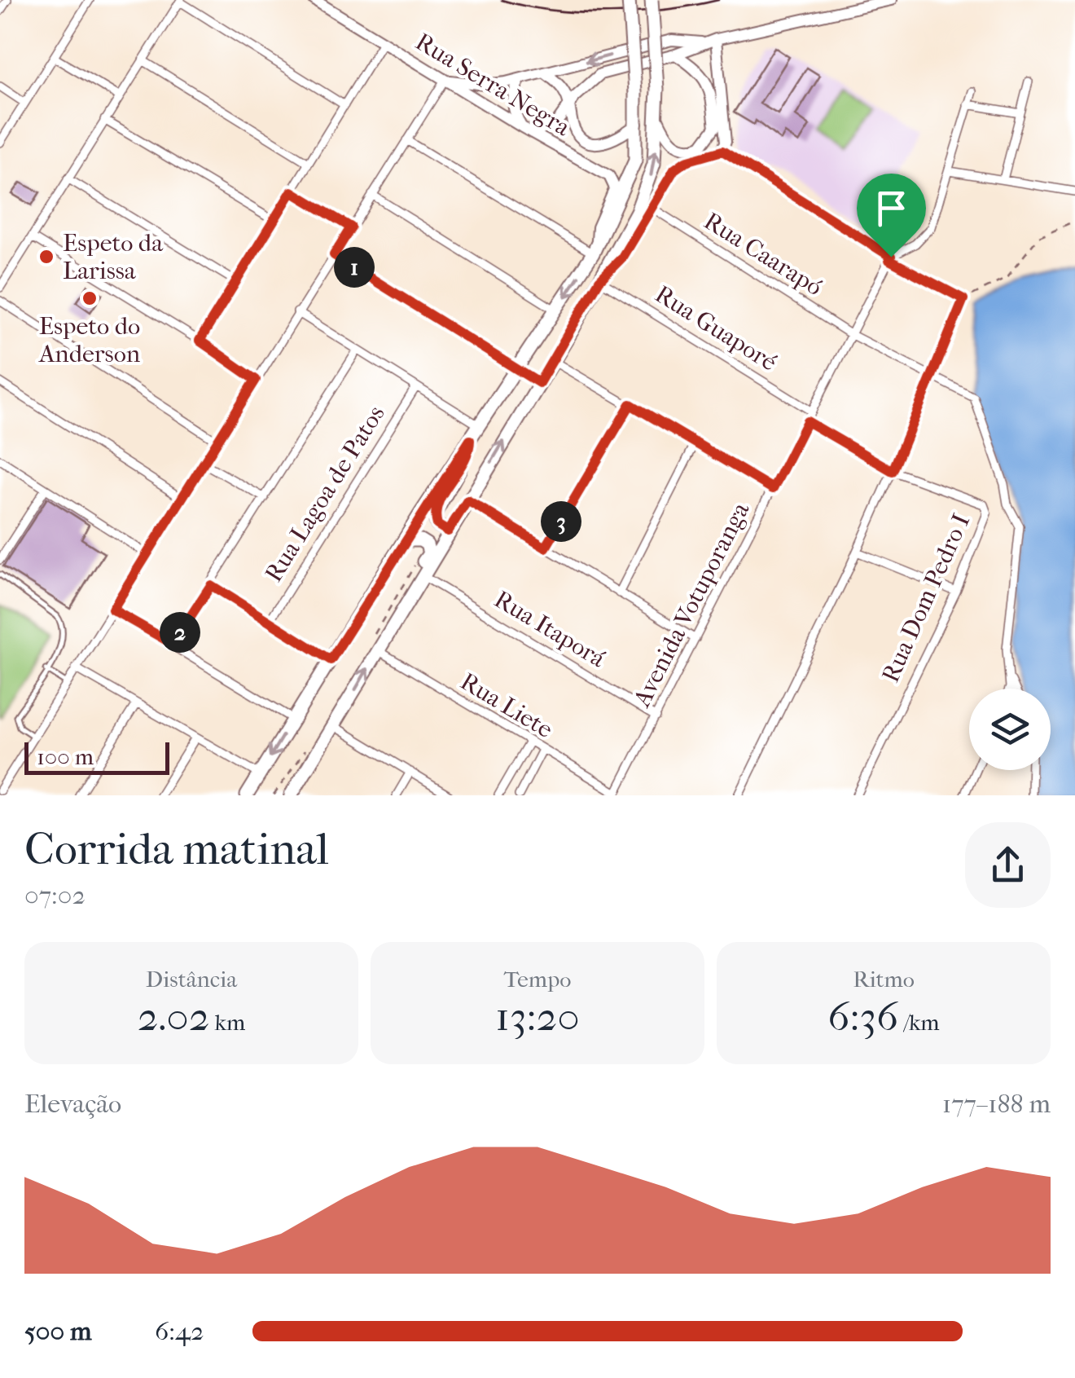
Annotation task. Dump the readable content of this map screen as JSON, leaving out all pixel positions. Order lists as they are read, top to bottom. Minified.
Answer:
{"streets":{"main road":["Rua Serra Negra"],"street":["Rua Caarapó","Rua Guaporé","Rua Lagoa de Patos","Rua Dom Pedro I","Avenida Votuporanga","Rua Itaporá","Rua Liete"]},"crossings":[["Rua Caarapó","Avenida Votuporanga"],["Rua Guaporé","Avenida Votuporanga"],["Avenida Votuporanga","Rua Itaporá"],["Avenida Votuporanga","Rua Liete"]],"places":["Espeto da Larissa","Espeto do Anderson"],"scale_bar":"100 m","page":{"pins":["1","3","2"],"scale":"100 m","heading":["Corrida matinal","07:02"],"stats":[["Distância","2.02 km"],["Tempo","13:20"],["Ritmo","6:36 /km"]],"chart":["Elevação","177–188 m"],"list":[{"name":"500 m","note":"6:42"}]}}
